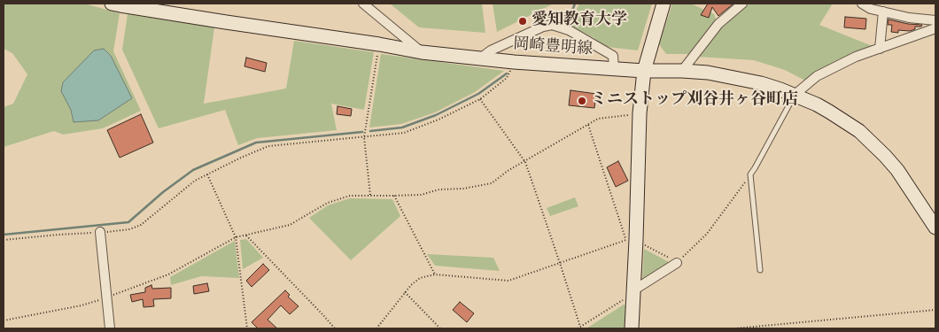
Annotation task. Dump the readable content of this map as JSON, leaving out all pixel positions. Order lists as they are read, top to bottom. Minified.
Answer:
{"streets":{"main road":["岡崎豊明線"]},"places":["愛知教育大学","ミニストップ刈谷井ヶ谷町店"]}
